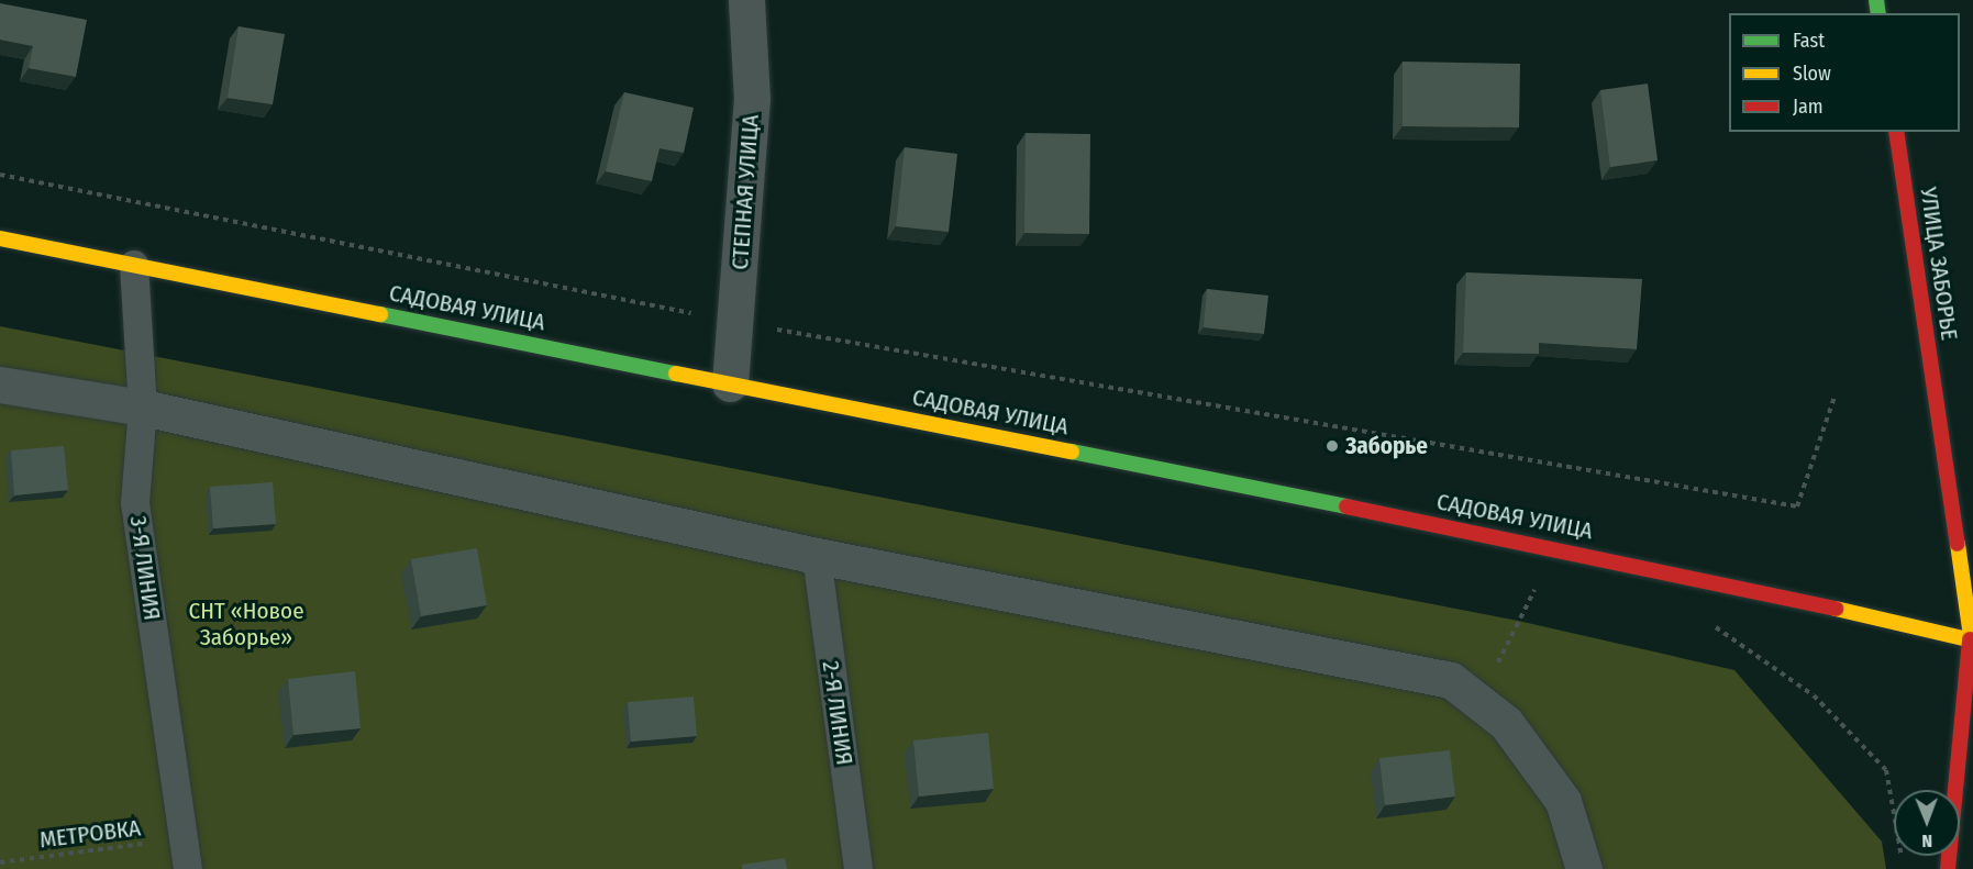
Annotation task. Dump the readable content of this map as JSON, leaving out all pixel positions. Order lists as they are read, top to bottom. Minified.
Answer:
{"streets":{"main road":["УЛИЦА ЗАБОРЬЕ","САДОВАЯ УЛИЦА"],"street":["СТЕПНАЯ УЛИЦА"],"lane":["3-Я ЛИНИЯ","2-Я ЛИНИЯ"],"path":["МЕТРОВКА"]},"crossings":[["СТЕПНАЯ УЛИЦА","САДОВАЯ УЛИЦА"],["УЛИЦА ЗАБОРЬЕ","САДОВАЯ УЛИЦА"],["САДОВАЯ УЛИЦА","3-Я ЛИНИЯ"],["3-Я ЛИНИЯ","МЕТРОВКА"]],"parks":["СНТ «Новое Заборье»"],"places":["Заборье"],"legend":["Fast","Slow","Jam"],"north":"bottom"}
